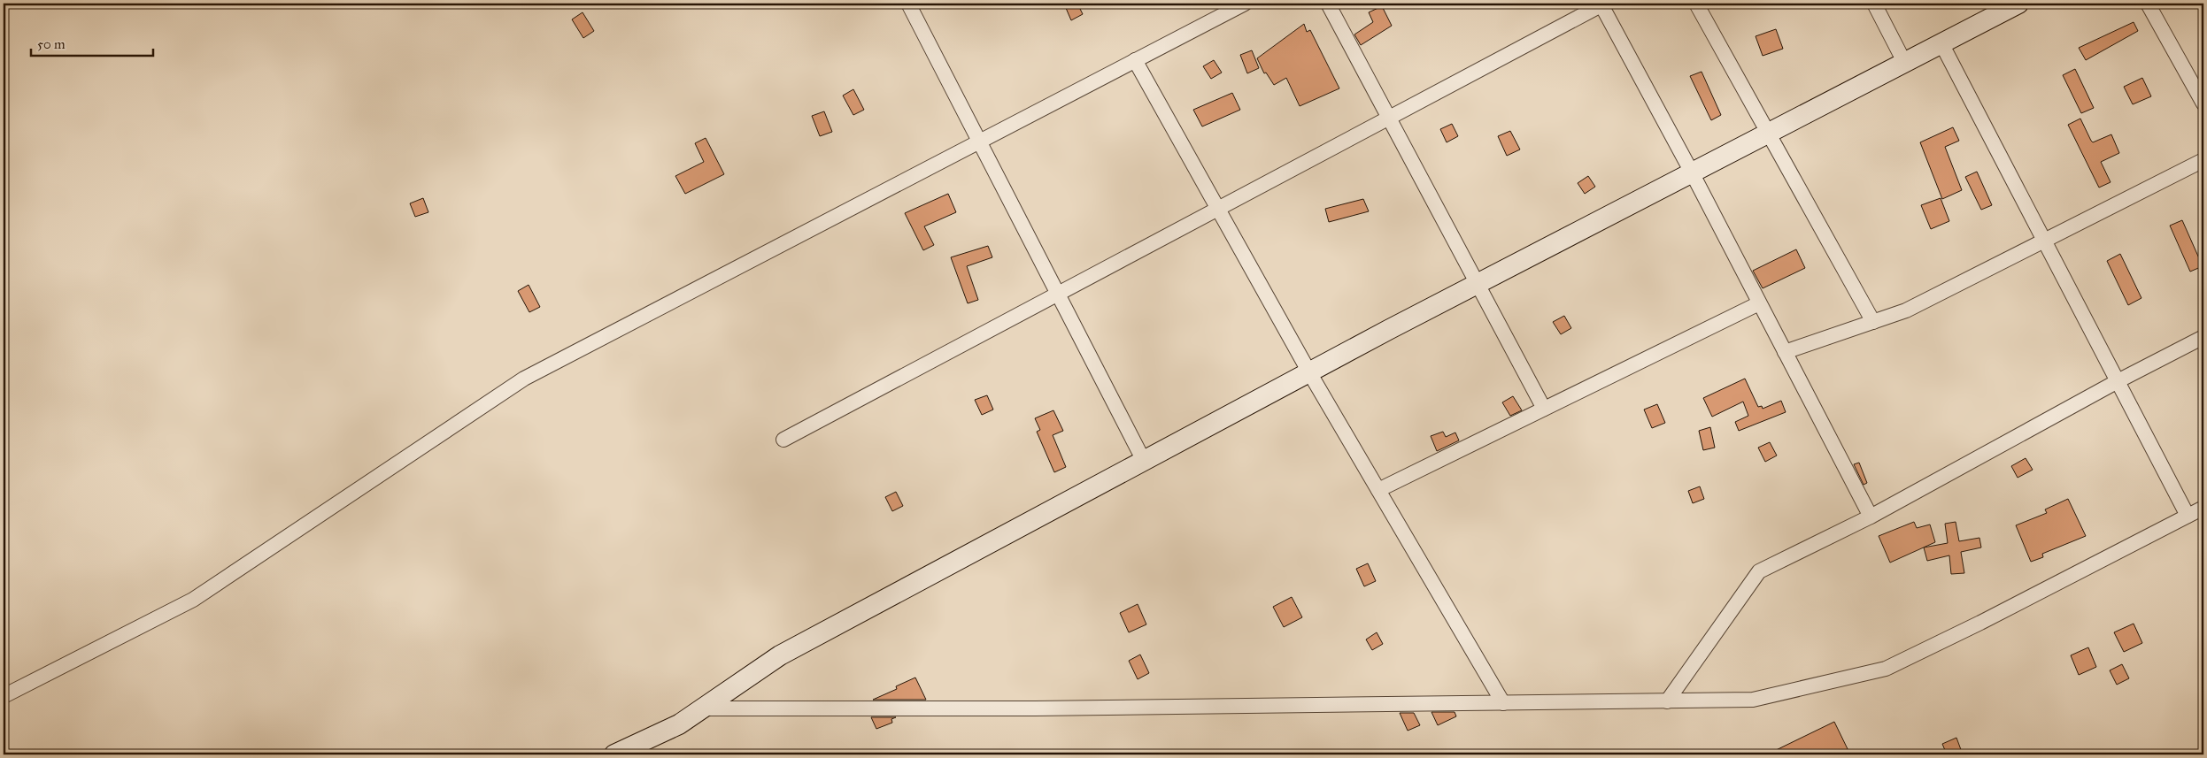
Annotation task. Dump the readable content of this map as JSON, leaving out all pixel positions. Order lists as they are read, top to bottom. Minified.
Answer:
{"scale_bar":"50 m"}
